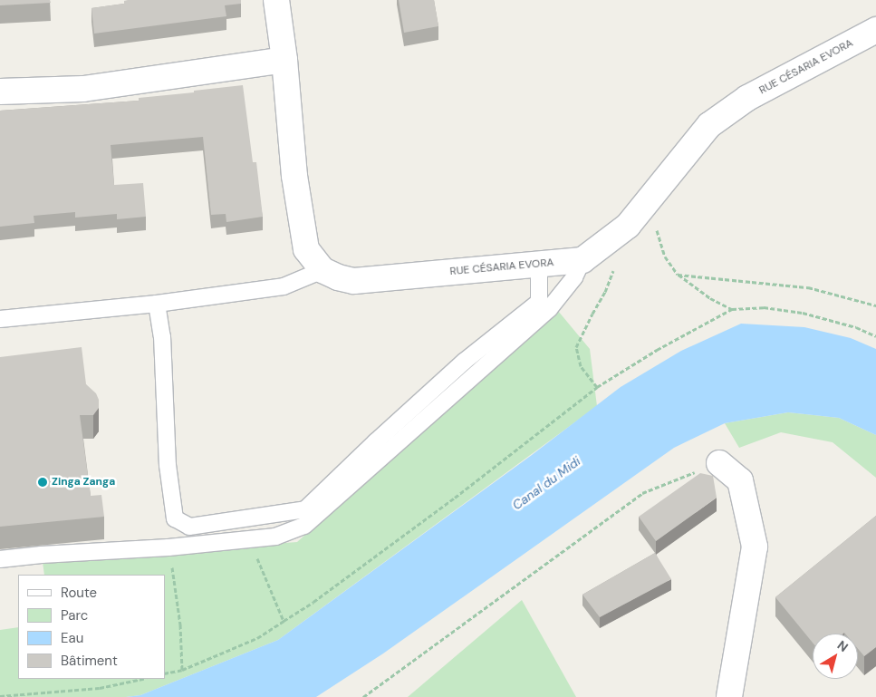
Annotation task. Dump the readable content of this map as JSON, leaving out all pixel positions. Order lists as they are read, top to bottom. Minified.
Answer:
{"streets":{"street":["RUE CÉSARIA EVORA"]},"water":["Canal du Midi"],"places":["Zinga Zanga"],"legend":["Route","Parc","Eau","Bâtiment"],"north":"top right"}
